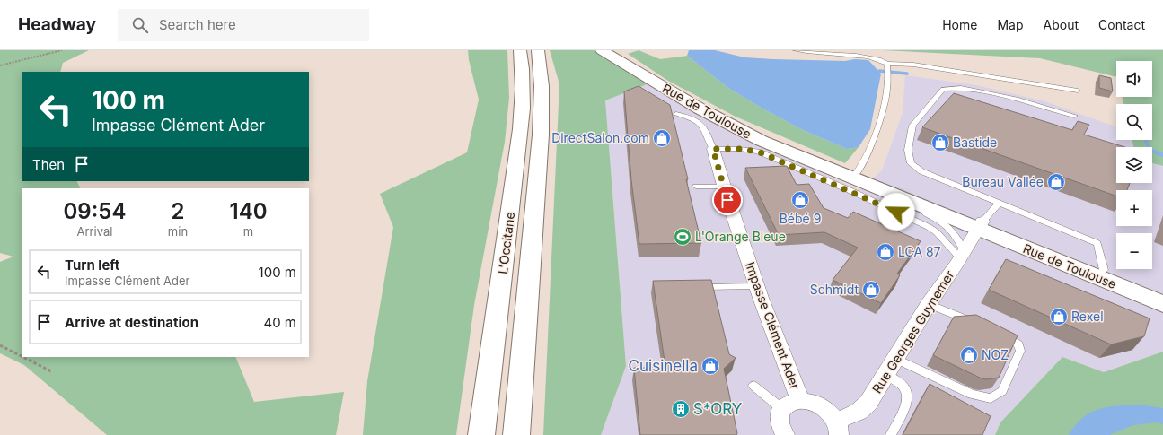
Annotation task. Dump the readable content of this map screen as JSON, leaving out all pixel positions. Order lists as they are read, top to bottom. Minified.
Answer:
{"streets":{"main road":["Rue de Toulouse","L'Occitane"],"street":["Impasse Clément Ader","Rue Georges Guynemer"]},"crossings":[["Rue de Toulouse","Rue Georges Guynemer"],["Impasse Clément Ader","Rue Georges Guynemer"]],"places":{"shop":["DirectSalon.com","Bastide","Bureau Vallée","Bébé 9","LCA 87","Schmidt","Rexel","NOZ","Cuisinella"],"sports":["L'Orange Bleue"],"building":["S*ORY"]},"page":{"header":"Headway","search":"Search here","nav":["Home","Map","About","Contact"],"map_buttons":["+","−"],"turn":["100 m","Impasse Clément Ader"],"then":"Then","eta":["09:54","Arrival","2","min","140","m"],"list":[{"name":"Turn left","note":"Impasse Clément Ader","value":"100 m"},{"name":"Arrive at destination","value":"40 m"}]}}
